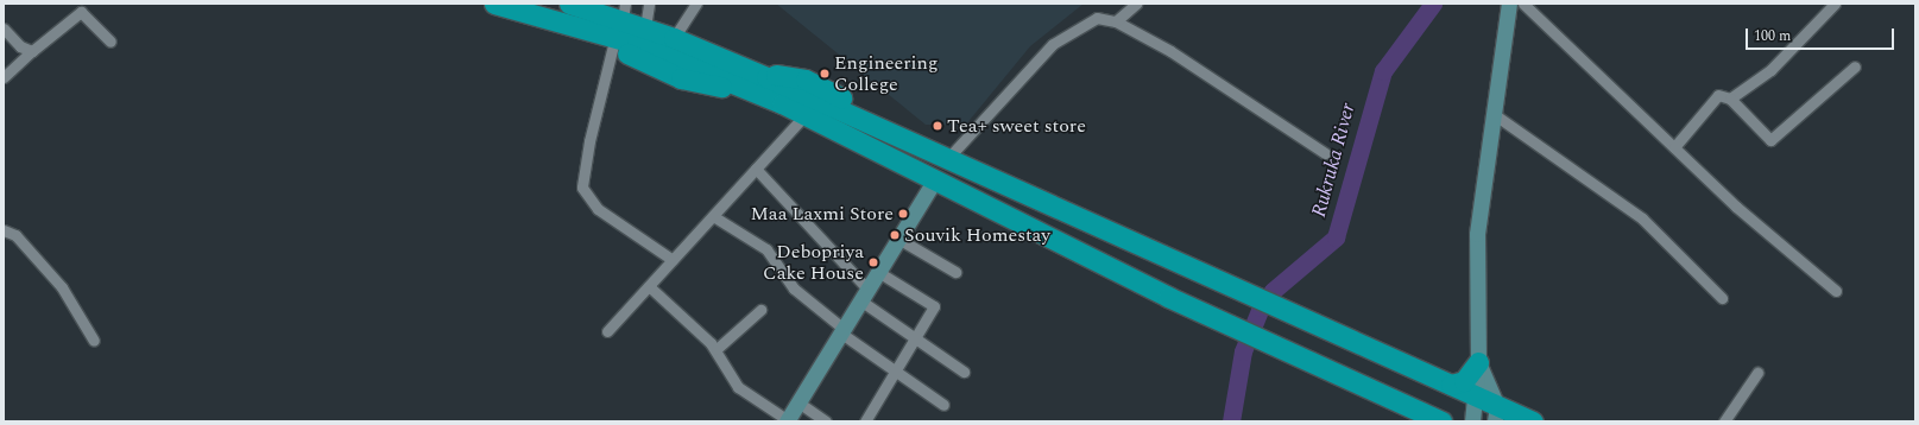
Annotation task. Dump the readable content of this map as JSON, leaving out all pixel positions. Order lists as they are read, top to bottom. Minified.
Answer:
{"water":["Rukruka River"],"places":["Engineering College","Tea+ sweet store","Maa Laxmi Store","Souvik Homestay","Debopriya Cake House"],"scale_bar":"100 m"}
